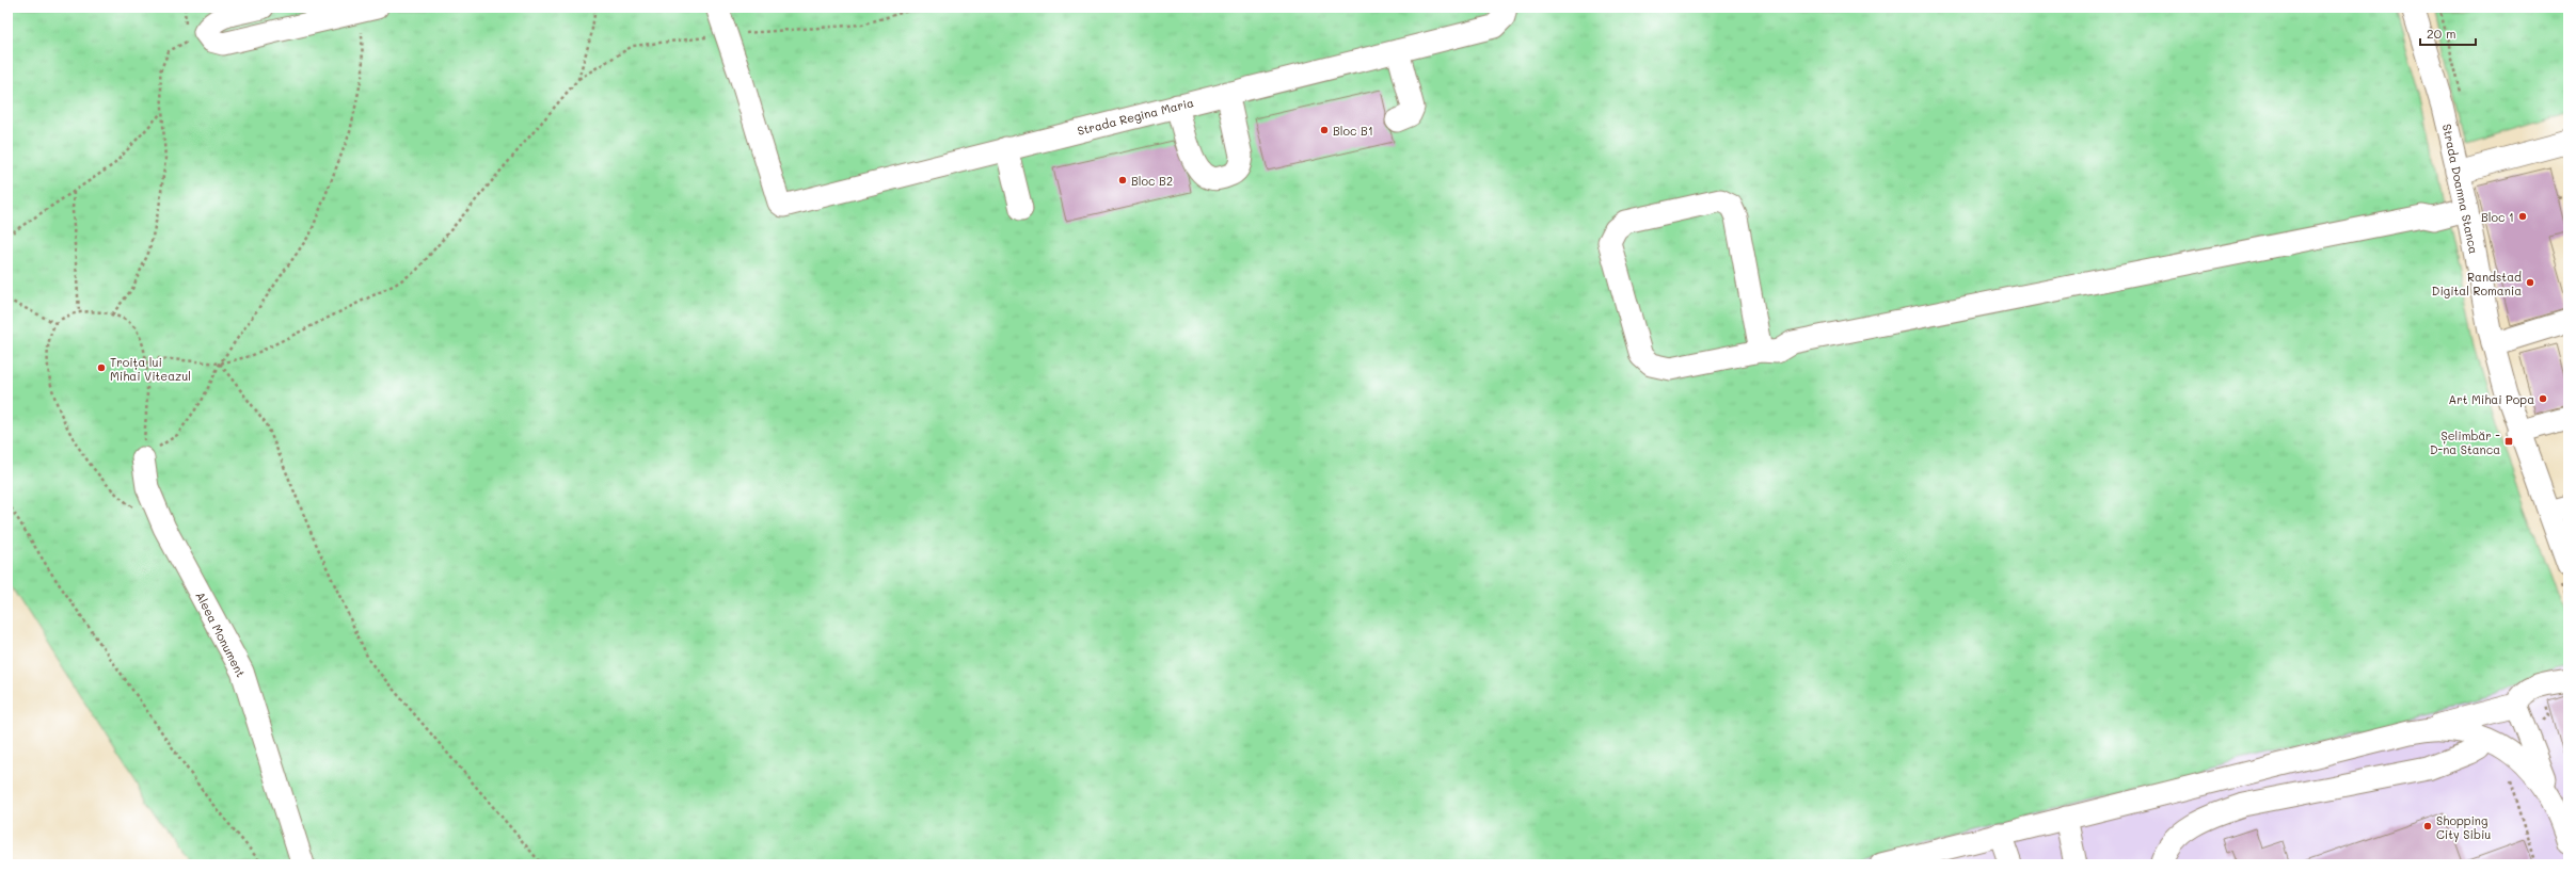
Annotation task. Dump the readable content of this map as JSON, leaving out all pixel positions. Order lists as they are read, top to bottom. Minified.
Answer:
{"streets":{"street":["Strada Regina Maria","Strada Doamna Stanca","Aleea Monument"]},"places":{"other":["Bloc B1","Bloc B2","Bloc 1","Randstad Digital Romania","Troița lui Mihai Viteazul","Art Mihai Popa","Shopping City Sibiu"],"transit":["Șelimbăr - D-na Stanca"]},"scale_bar":"20 m"}
